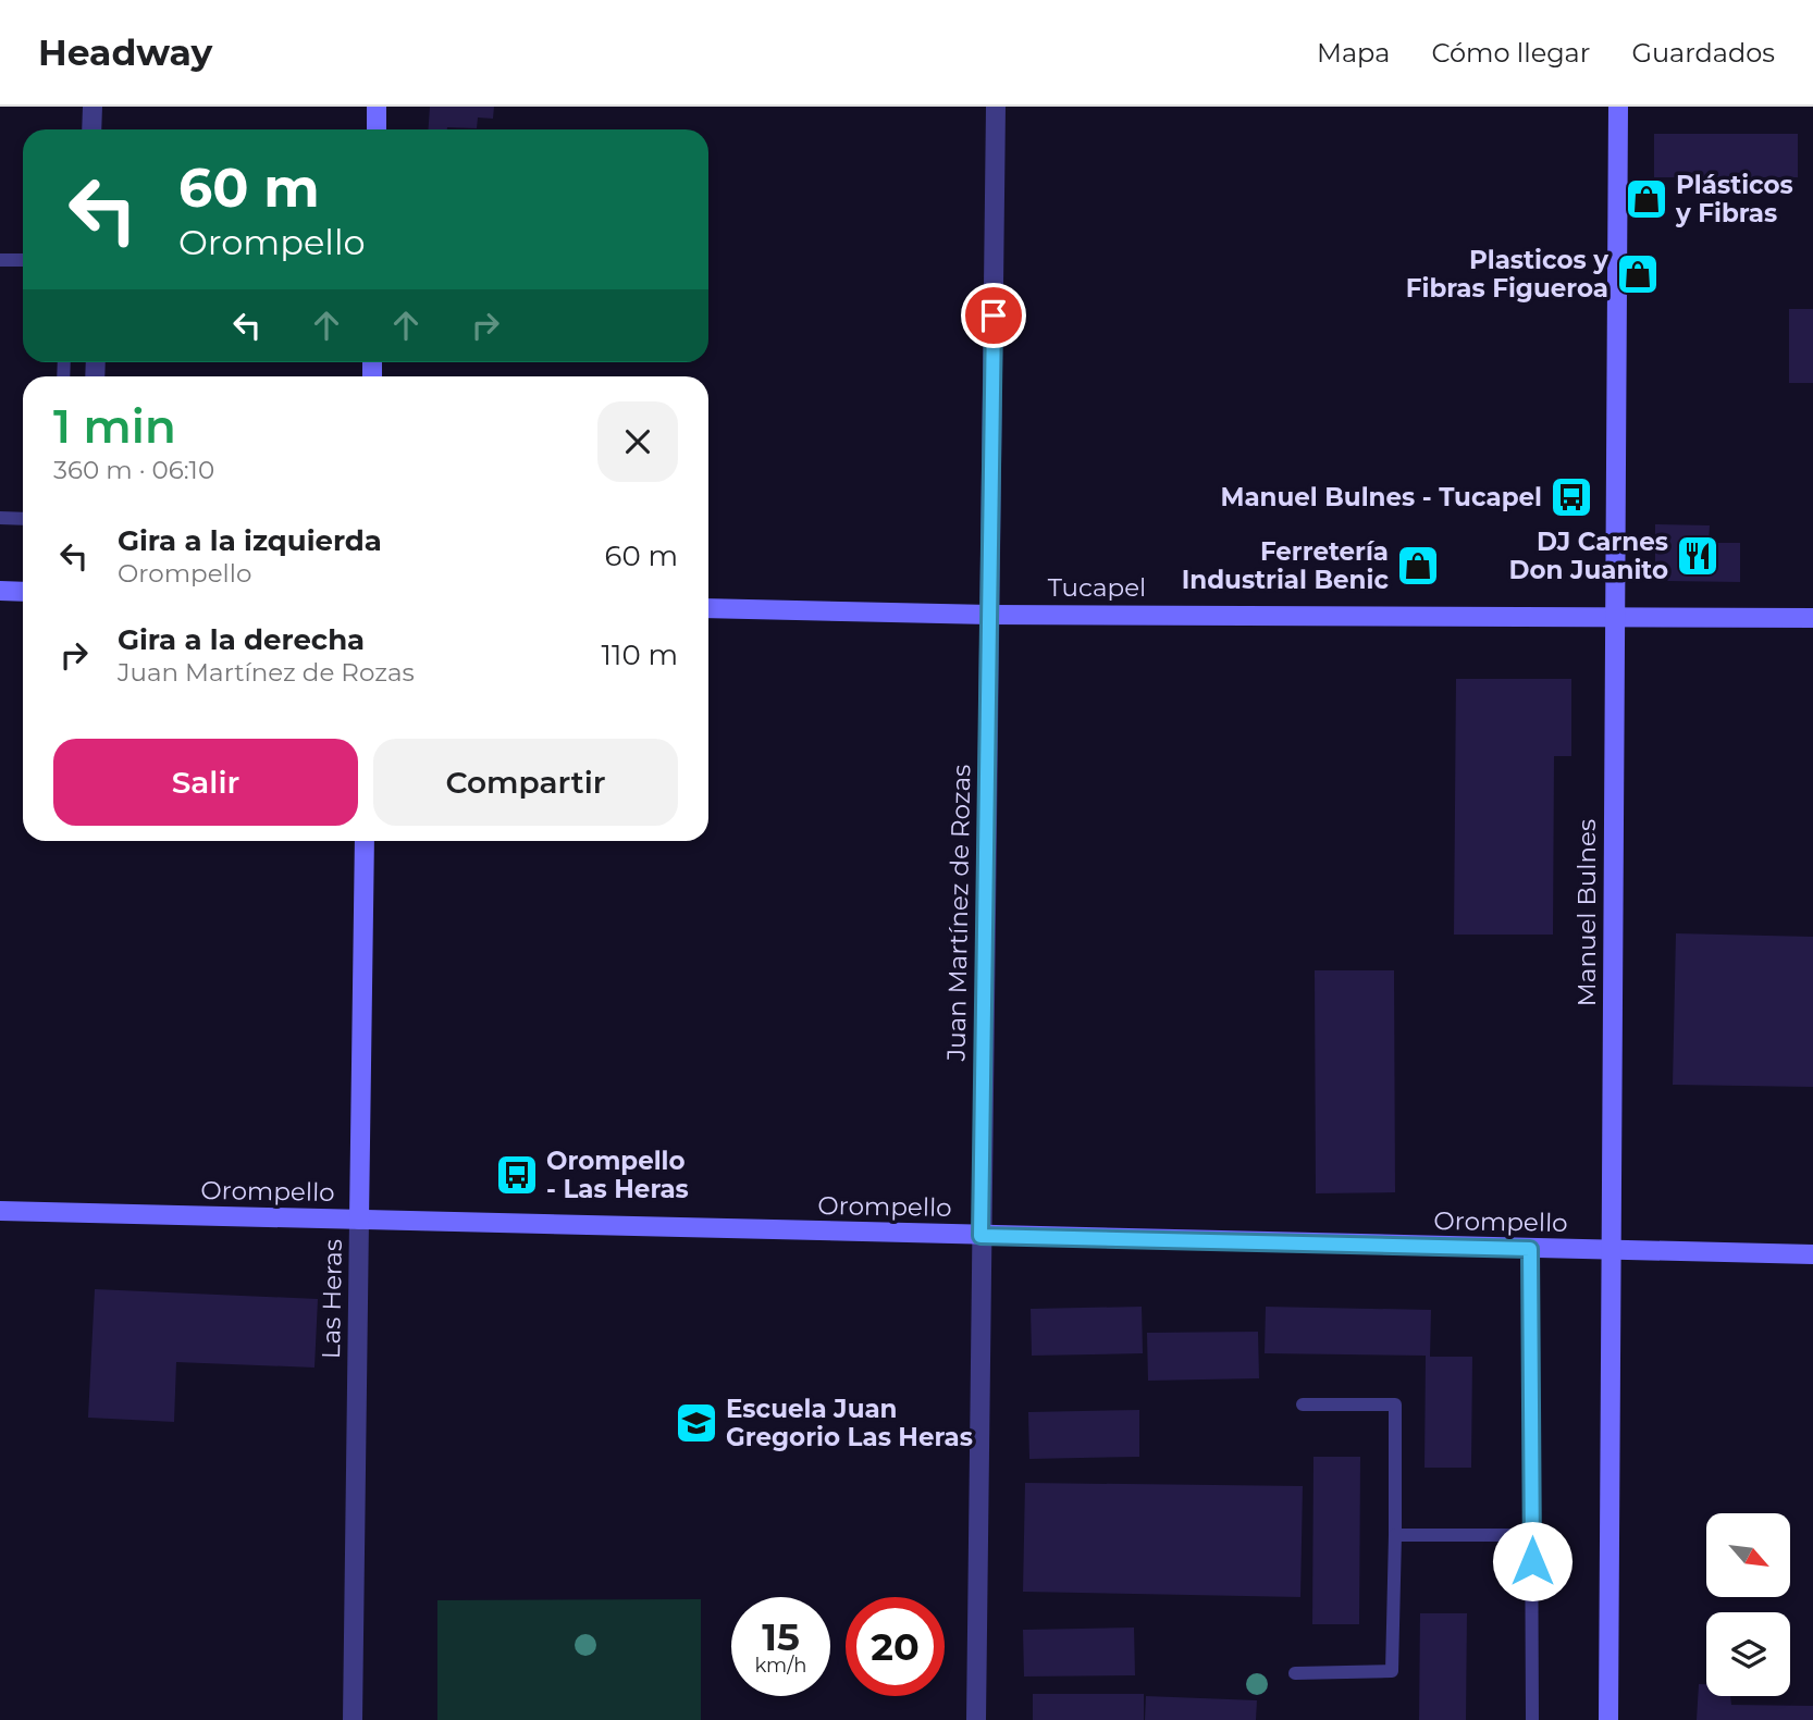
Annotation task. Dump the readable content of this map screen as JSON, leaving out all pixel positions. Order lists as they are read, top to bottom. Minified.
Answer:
{"streets":{"main road":["Tucapel","Manuel Bulnes","Orompello","Las Heras"],"street":["Juan Martínez de Rozas"]},"crossings":[["Tucapel","Juan Martínez de Rozas"],["Tucapel","Manuel Bulnes"],["Juan Martínez de Rozas","Orompello"],["Manuel Bulnes","Orompello"],["Orompello","Las Heras"]],"places":{"shop":["Plásticos y Fibras","Plasticos y Fibras Figueroa","Ferretería Industrial Benic"],"bus stop":["Manuel Bulnes - Tucapel","Orompello - Las Heras"],"restaurant":["DJ Carnes Don Juanito"],"school or university":["Escuela Juan Gregorio Las Heras"]},"north":"bottom right","page":{"header":"Headway","nav":["Mapa","Cómo llegar","Guardados"],"turn":["60 m","Orompello"],"heading":["1 min","360 m · 06:10"],"list":[{"name":"Gira a la izquierda","note":"Orompello","value":"60 m"},{"name":"Gira a la derecha","note":"Juan Martínez de Rozas","value":"110 m"}],"buttons":["Salir","Compartir"],"speed":"15 km/h","limit":"20"}}
